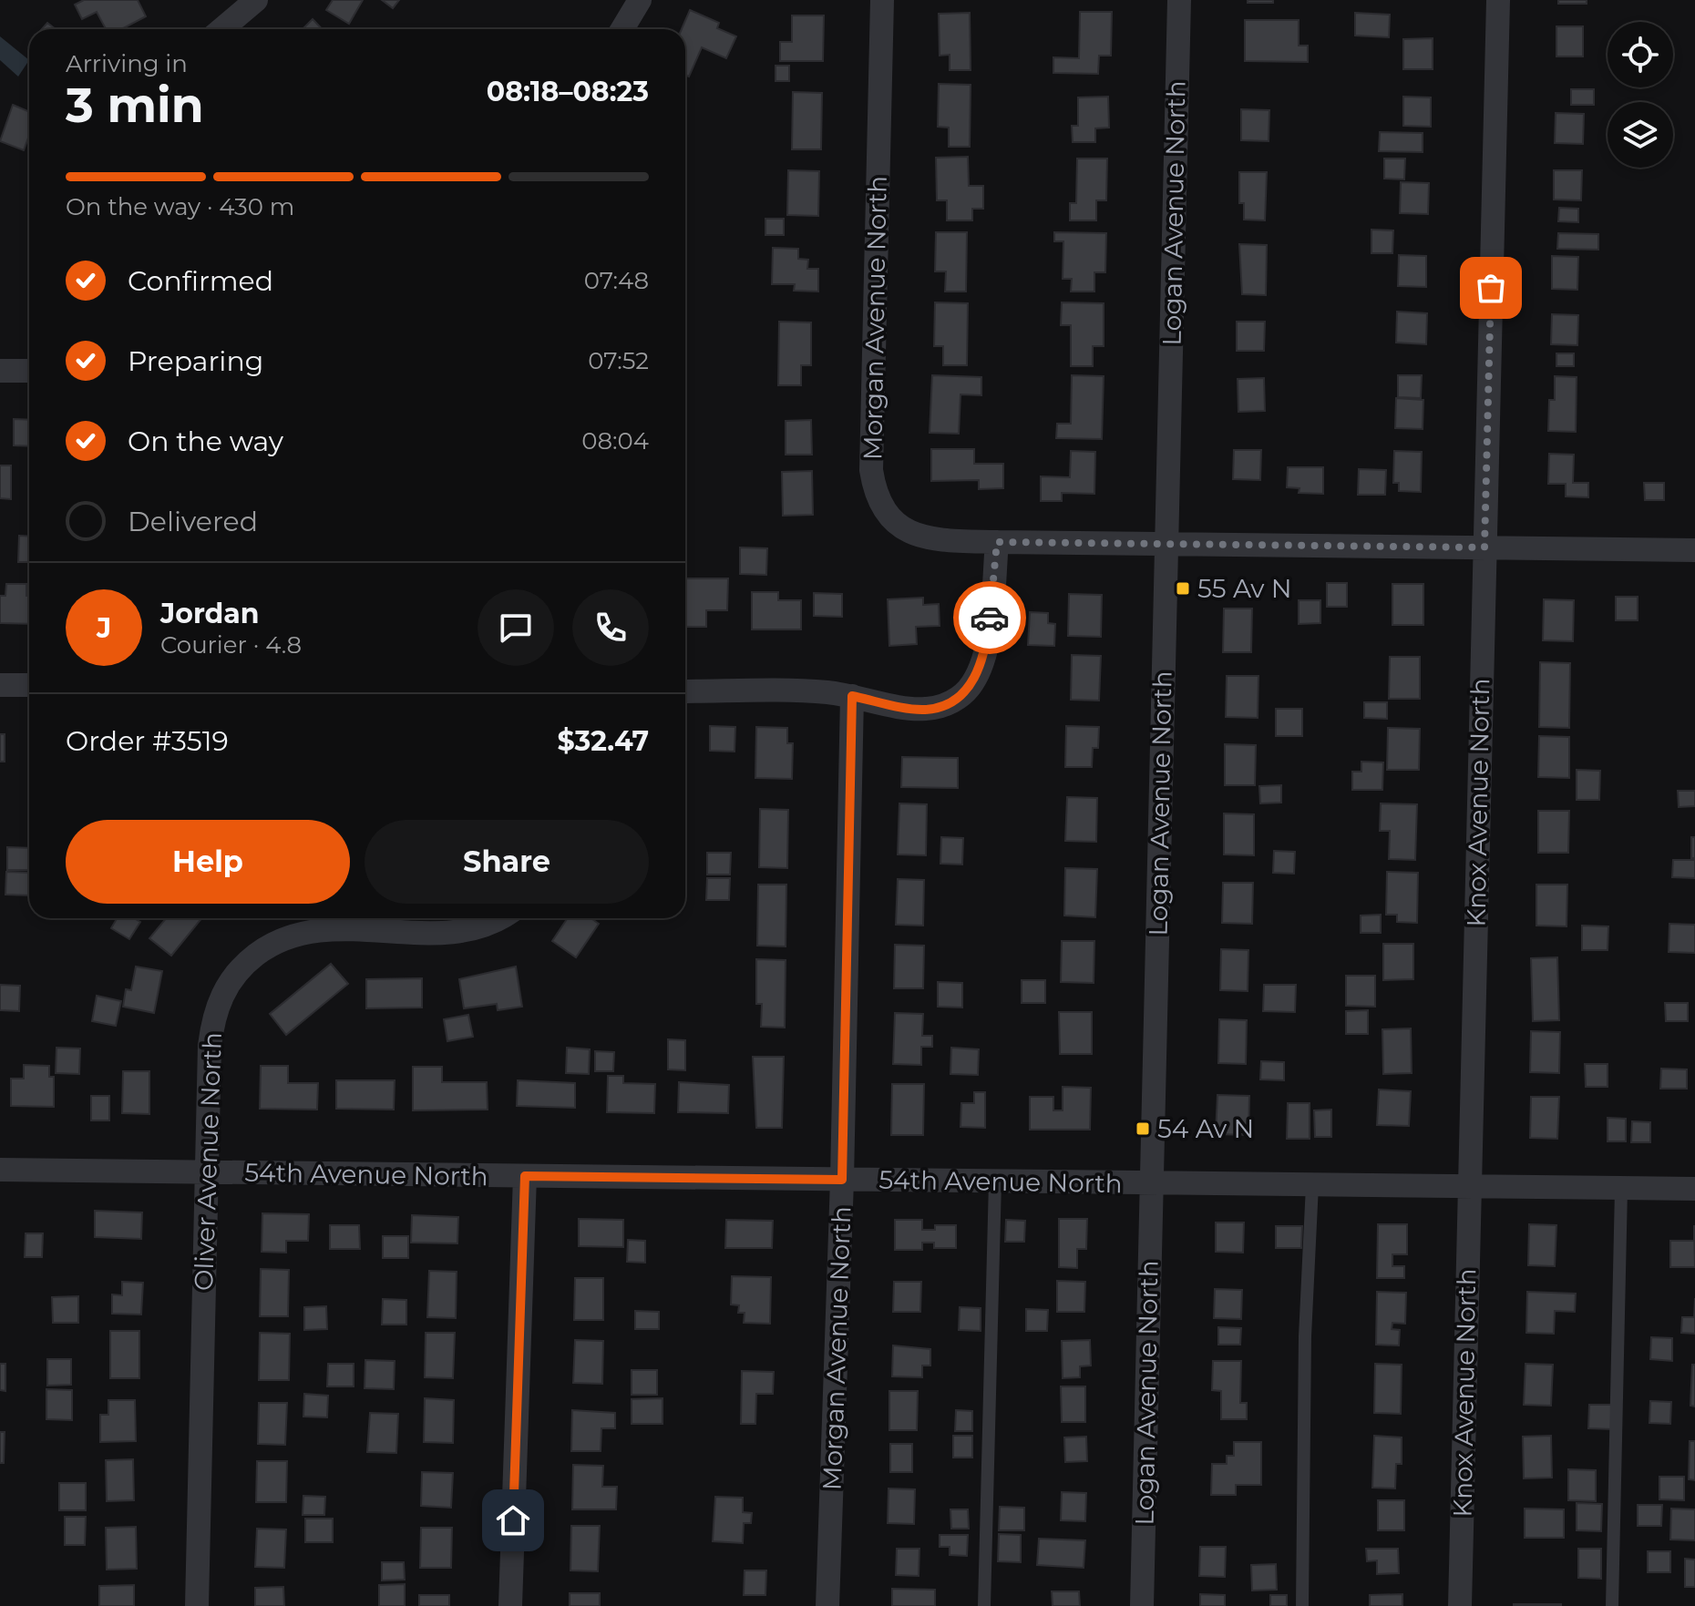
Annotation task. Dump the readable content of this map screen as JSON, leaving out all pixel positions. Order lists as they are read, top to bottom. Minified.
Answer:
{"streets":{"street":["Logan Avenue North","Morgan Avenue North","Knox Avenue North","Oliver Avenue North","54th Avenue North"]},"crossings":[["Logan Avenue North","Morgan Avenue North"],["Logan Avenue North","54th Avenue North"],["Morgan Avenue North","Knox Avenue North"],["Morgan Avenue North","54th Avenue North"],["Knox Avenue North","54th Avenue North"],["Oliver Avenue North","54th Avenue North"]],"places":{"transit":["55 Av N","54 Av N"]},"page":{"heading":["3 min","Arriving in","08:18–08:23"],"panel":["Jordan","Courier · 4.8","Order #3519","$32.47"],"bar":"On the way · 430 m","list":[["Confirmed","07:48"],["Preparing","07:52"],["On the way","08:04"],"Delivered"],"round":"J","buttons":["Help","Share"]}}
